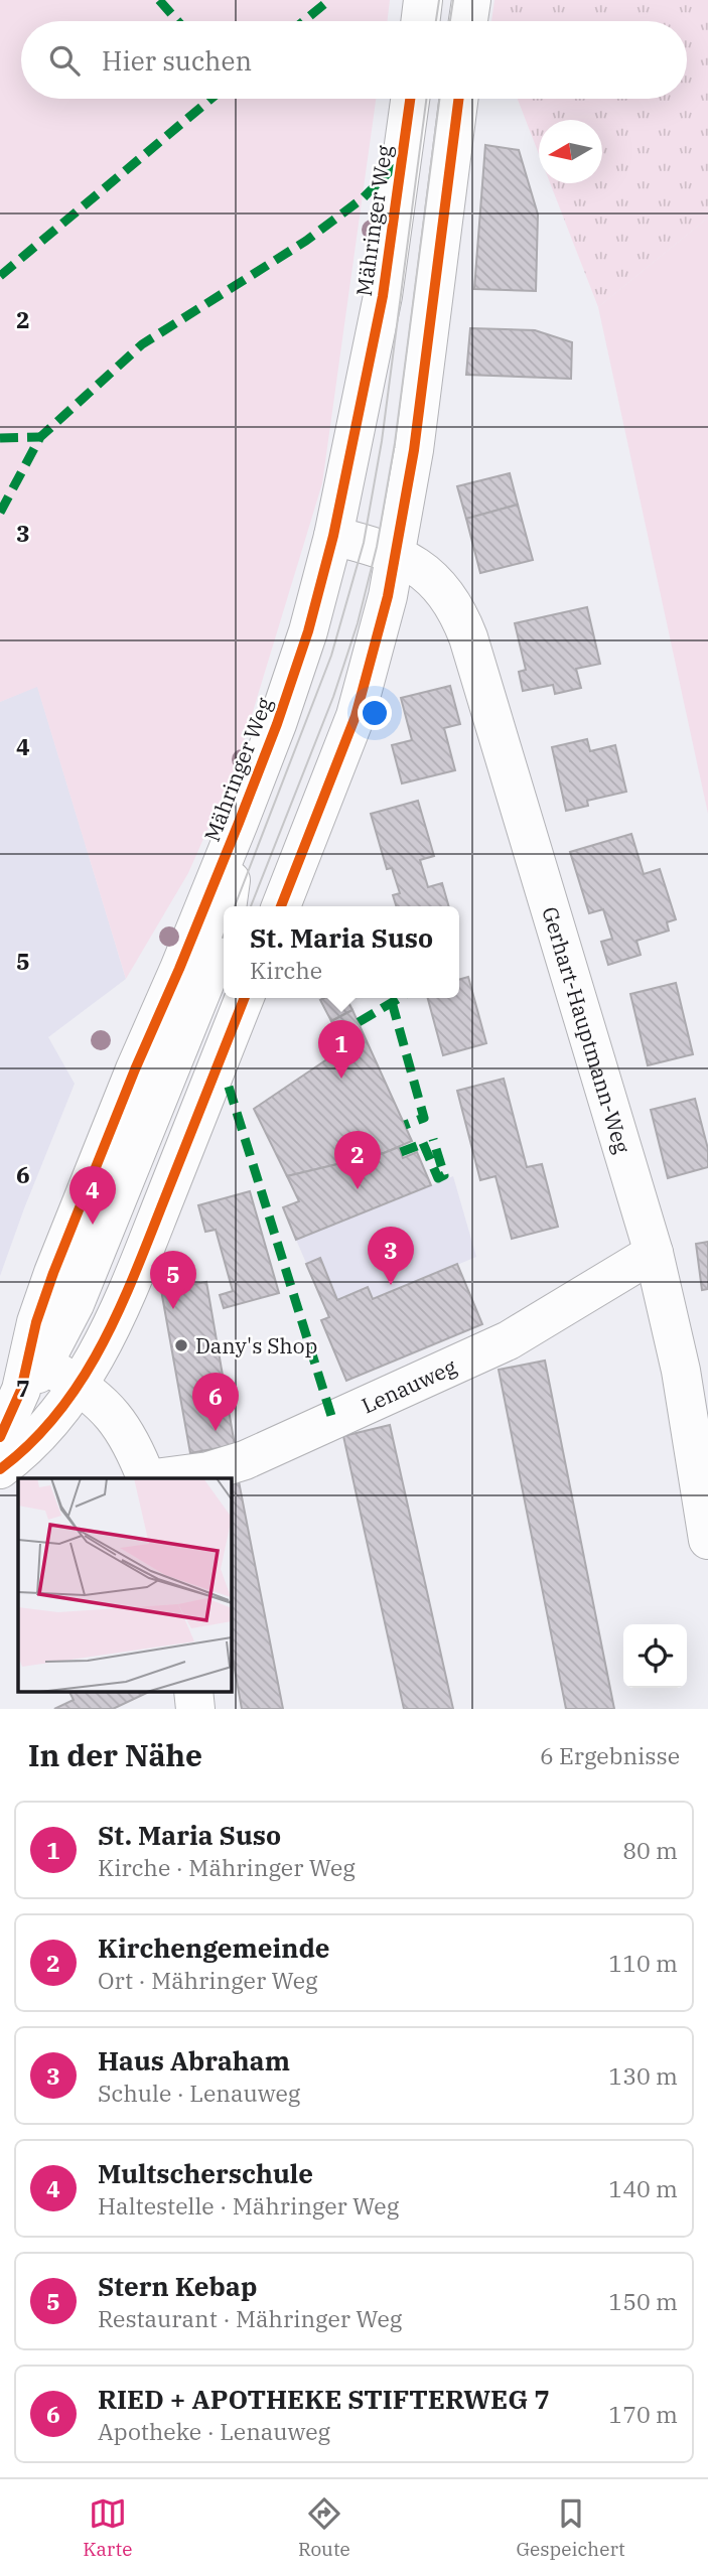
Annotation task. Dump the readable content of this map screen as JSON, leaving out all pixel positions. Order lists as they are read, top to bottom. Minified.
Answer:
{"streets":{"street":["Mähringer Weg","Gerhart-Hauptmann-Weg","Lenauweg"]},"crossings":[["Mähringer Weg","Gerhart-Hauptmann-Weg"],["Gerhart-Hauptmann-Weg","Lenauweg"]],"places":["Dany's Shop"],"north":"left","page":{"search":"Hier suchen","popup":["St. Maria Suso","Kirche"],"pins":["1","2","4","3","5","6"],"heading":["In der Nähe","6 Ergebnisse"],"list":[{"mark":"1","name":"St. Maria Suso","note":"Kirche · Mähringer Weg","value":"80 m"},{"mark":"2","name":"Kirchengemeinde","note":"Ort · Mähringer Weg","value":"110 m"},{"mark":"3","name":"Haus Abraham","note":"Schule · Lenauweg","value":"130 m"},{"mark":"4","name":"Multscherschule","note":"Haltestelle · Mähringer Weg","value":"140 m"},{"mark":"5","name":"Stern Kebap","note":"Restaurant · Mähringer Weg","value":"150 m"},{"mark":"6","name":"RIED + APOTHEKE STIFTERWEG 7","note":"Apotheke · Lenauweg","value":"170 m"}],"nav":["Karte","Route","Gespeichert"]},"grid":{"rows":["2","3","4","5","6","7"]}}
